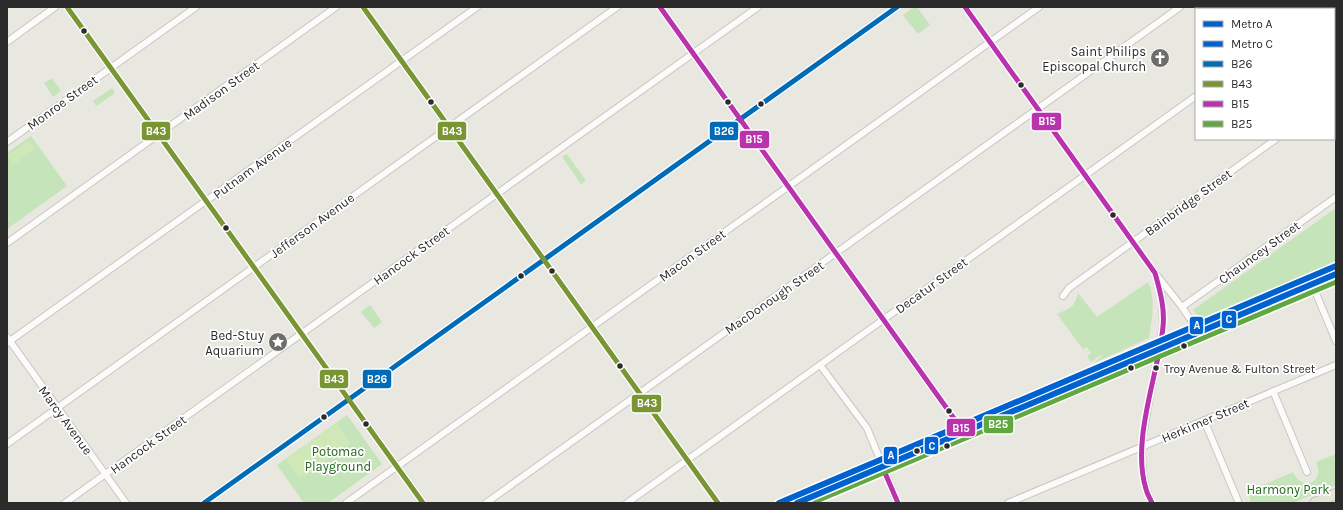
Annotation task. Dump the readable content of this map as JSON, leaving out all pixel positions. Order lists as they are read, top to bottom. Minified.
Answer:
{"streets":{"street":["Madison Street","Monroe Street","Putnam Avenue","Bainbridge Street","Jefferson Avenue","Chauncey Street","Hancock Street","Macon Street","Decatur Street","MacDonough Street","Marcy Avenue","Herkimer Street"]},"crossings":[["Putnam Avenue","Marcy Avenue"],["Jefferson Avenue","Marcy Avenue"],["Hancock Street","Marcy Avenue"]],"parks":["Potomac Playground","Harmony Park"],"places":{"church":["Saint Philips Episcopal Church"],"place":["Bed-Stuy Aquarium"],"other":["Troy Avenue & Fulton Street"]},"lines":["transit line B26","transit line B43","transit line B15","metro line A","metro line C","transit line B25"],"legend":["Metro A","Metro C","B26","B43","B15","B25"]}
